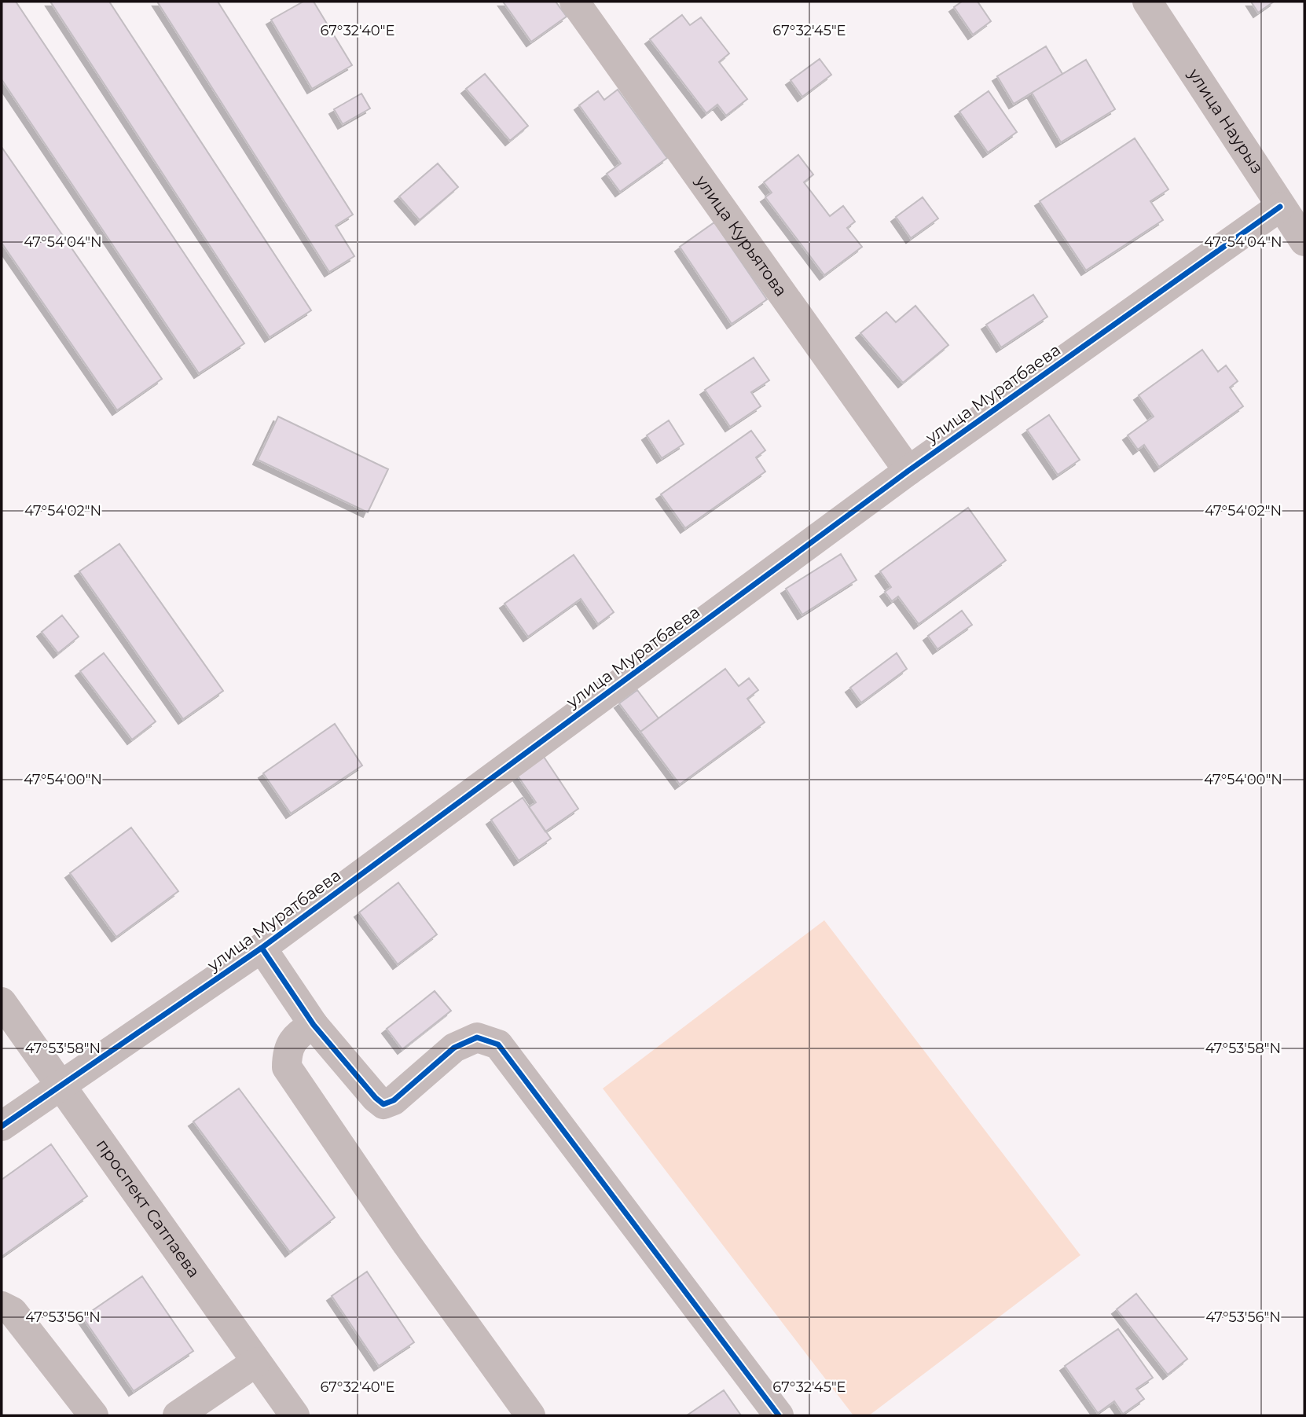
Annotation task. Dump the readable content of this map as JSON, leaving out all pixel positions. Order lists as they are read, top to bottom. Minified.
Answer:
{"streets":{"street":["улица Наурыз","улица Курьятова","улица Муратбаева","проспект Сатпаева"]},"crossings":[["улица Наурыз","улица Муратбаева"],["улица Курьятова","улица Муратбаева"],["улица Муратбаева","проспект Сатпаева"]],"coordinates":["67°32'40\"E","67°32'45\"E","47°54'04\"N","47°54'02\"N","47°54'00\"N","47°53'58\"N","47°53'56\"N"]}
